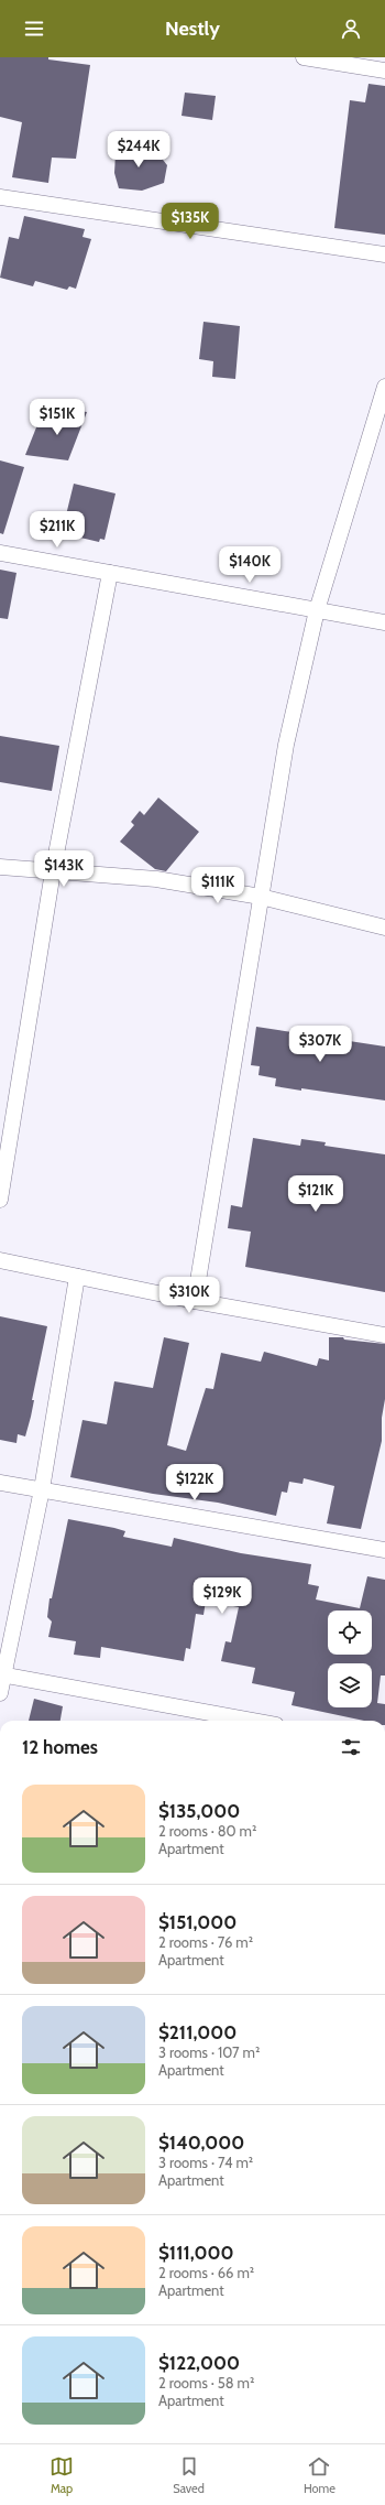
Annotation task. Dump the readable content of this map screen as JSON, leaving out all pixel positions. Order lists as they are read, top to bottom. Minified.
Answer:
{"page":{"header":"Nestly","price":["$244K","$135K","$151K","$211K","$140K","$143K","$111K","$307K","$121K","$310K","$122K","$129K"],"heading":"12 homes","list":[{"name":"$135,000","note":"2 rooms · 80 m² · Apartment"},{"name":"$151,000","note":"2 rooms · 76 m² · Apartment"},{"name":"$211,000","note":"3 rooms · 107 m² · Apartment"},{"name":"$140,000","note":"3 rooms · 74 m² · Apartment"},{"name":"$111,000","note":"2 rooms · 66 m² · Apartment"},{"name":"$122,000","note":"2 rooms · 58 m² · Apartment"}],"tabs":["Map","Saved","Home"]}}
